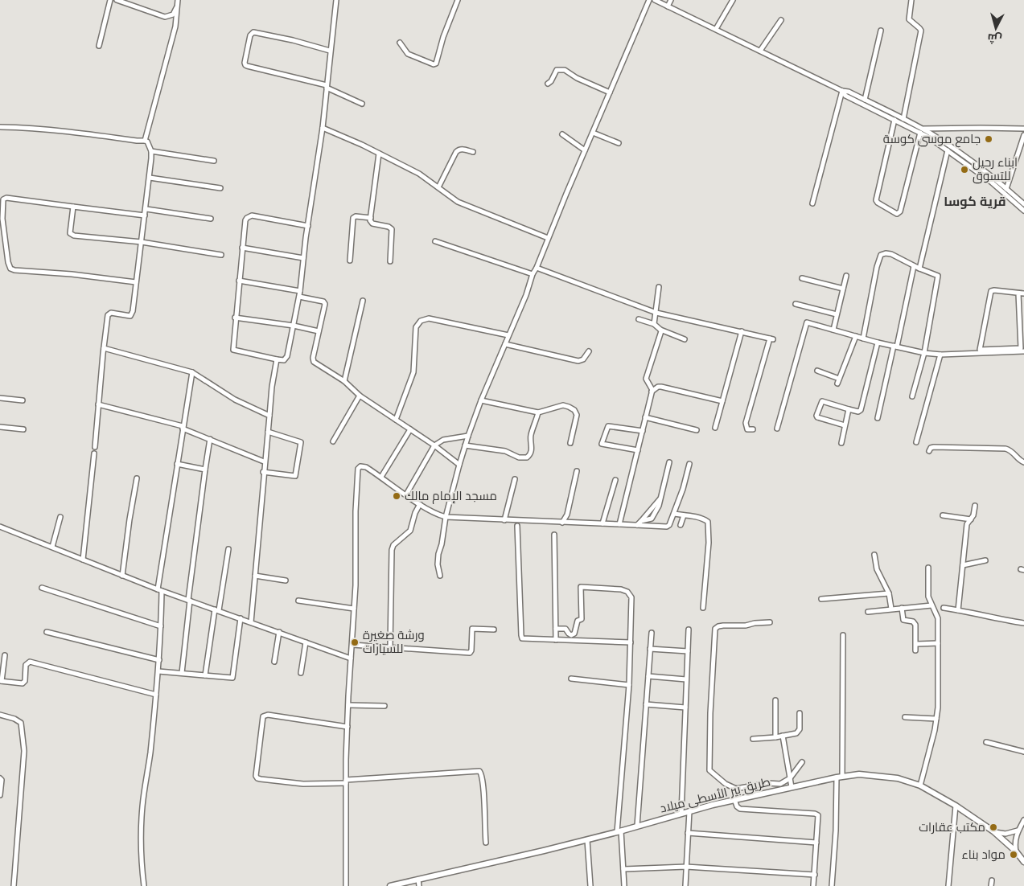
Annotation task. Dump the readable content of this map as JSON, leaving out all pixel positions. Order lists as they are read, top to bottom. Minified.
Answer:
{"streets":{"main road":["طريق بير الأسطى ميلاد"]},"districts":["قرية كوسا"],"places":["جامع موسى كوسة","ابناء رحيل للتسوق","مسجد الإمام مالك","ورشة صغيرة للسيارات","مكتب عقارات","مواد بناء"],"north":"bottom"}
